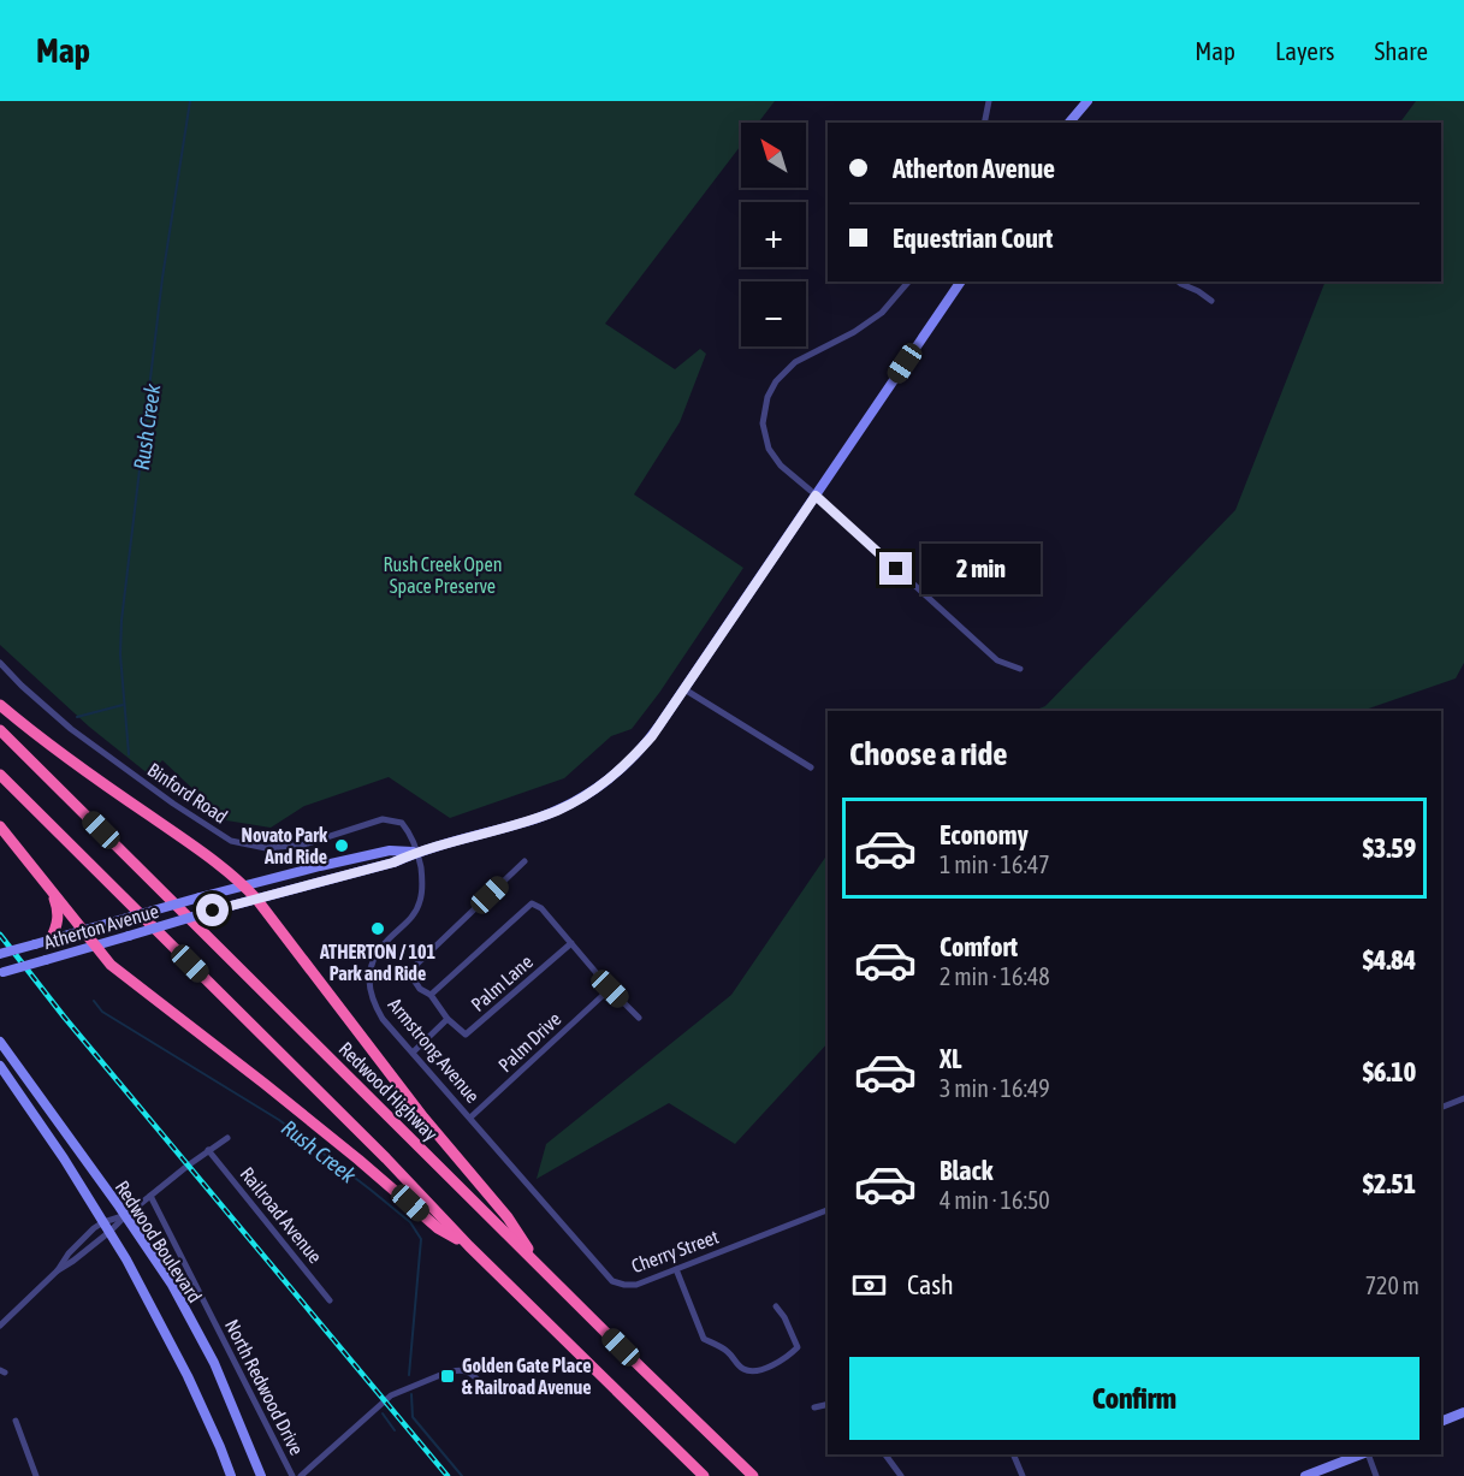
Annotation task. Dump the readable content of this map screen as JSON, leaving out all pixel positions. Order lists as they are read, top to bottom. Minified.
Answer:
{"streets":{"highway":["Redwood Highway"],"main road":["Atherton Avenue","Redwood Boulevard"],"street":["Binford Road","Palm Lane","Palm Drive","Armstrong Avenue","Railroad Avenue","Cherry Street","North Redwood Drive"]},"crossings":[["Binford Road","Atherton Avenue"],["Binford Road","Armstrong Avenue"],["Atherton Avenue","Armstrong Avenue"],["Palm Drive","Armstrong Avenue"],["Armstrong Avenue","Cherry Street"]],"water":["Rush Creek"],"parks":["Rush Creek Open Space Preserve"],"places":{"other":["Novato Park And Ride","ATHERTON / 101 Park and Ride"],"transit":["Golden Gate Place & Railroad Avenue"]},"north":"top left","page":{"header":"Map","nav":["Map","Layers","Share"],"map_buttons":["+","−"],"banner":["Atherton Avenue","Equestrian Court"],"bubble":"2 min","heading":"Choose a ride","list":[{"name":"Economy","note":"1 min · 16:47","value":"$3.59"},{"name":"Comfort","note":"2 min · 16:48","value":"$4.84"},{"name":"XL","note":"3 min · 16:49","value":"$6.10"},{"name":"Black","note":"4 min · 16:50","value":"$2.51"}],"pay":["Cash","720 m"],"buttons":"Confirm"}}
